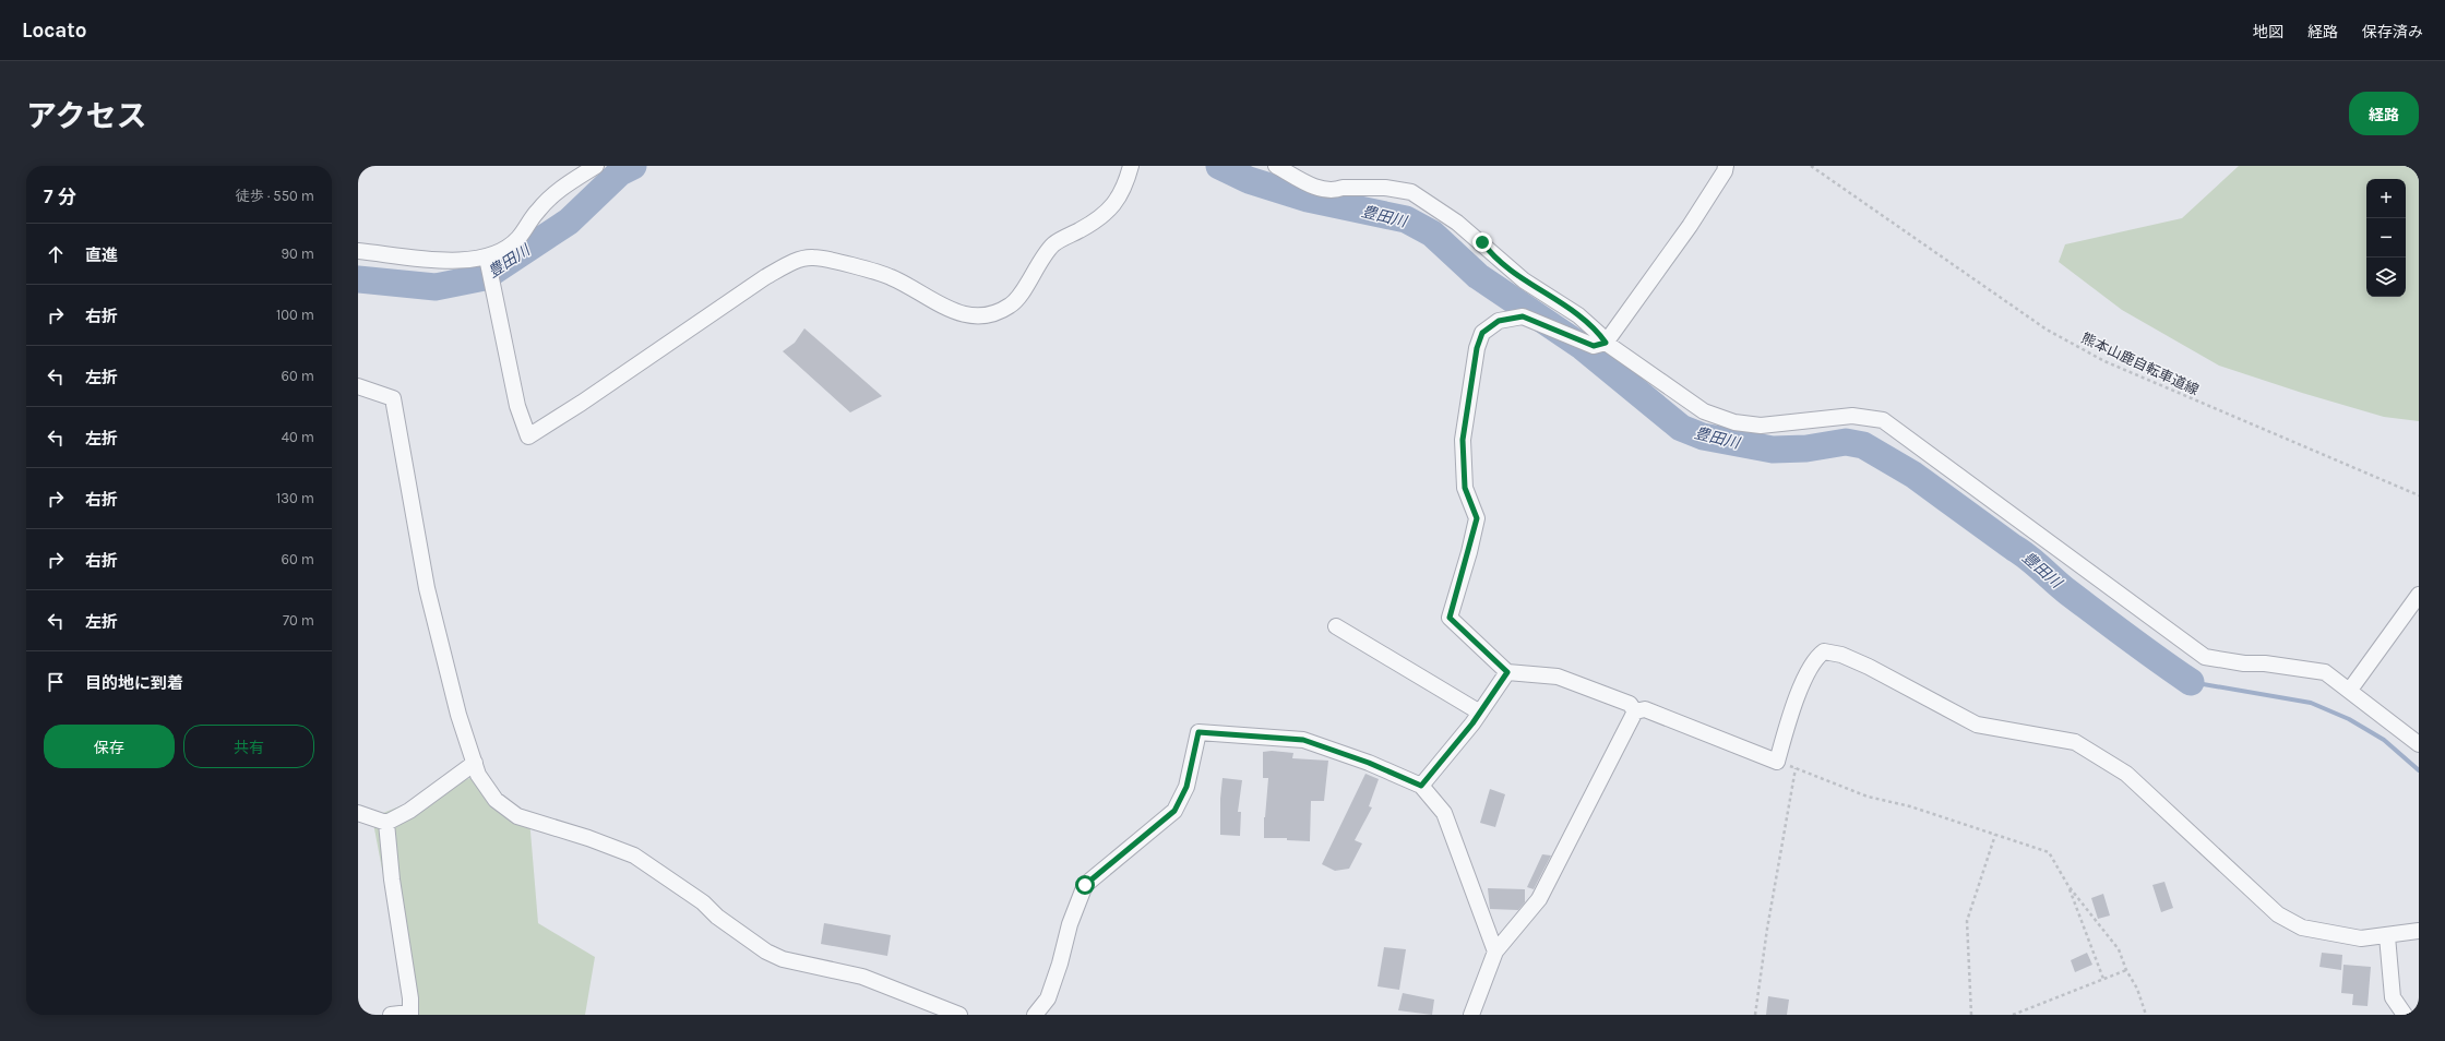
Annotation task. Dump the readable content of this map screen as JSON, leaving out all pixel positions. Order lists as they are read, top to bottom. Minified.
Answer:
{"streets":{"path":["熊本山鹿自転車道線"]},"water":["豊田川"],"page":{"header":"Locato","nav":["地図","経路","保存済み"],"title":"アクセス","buttons":["経路",["保存","共有"]],"heading":["7 分","徒歩 · 550 m"],"map_buttons":["+","−"],"list":[["直進","90 m"],["右折","100 m"],["左折","60 m"],["左折","40 m"],["右折","130 m"],["右折","60 m"],["左折","70 m"],"目的地に到着"]}}
